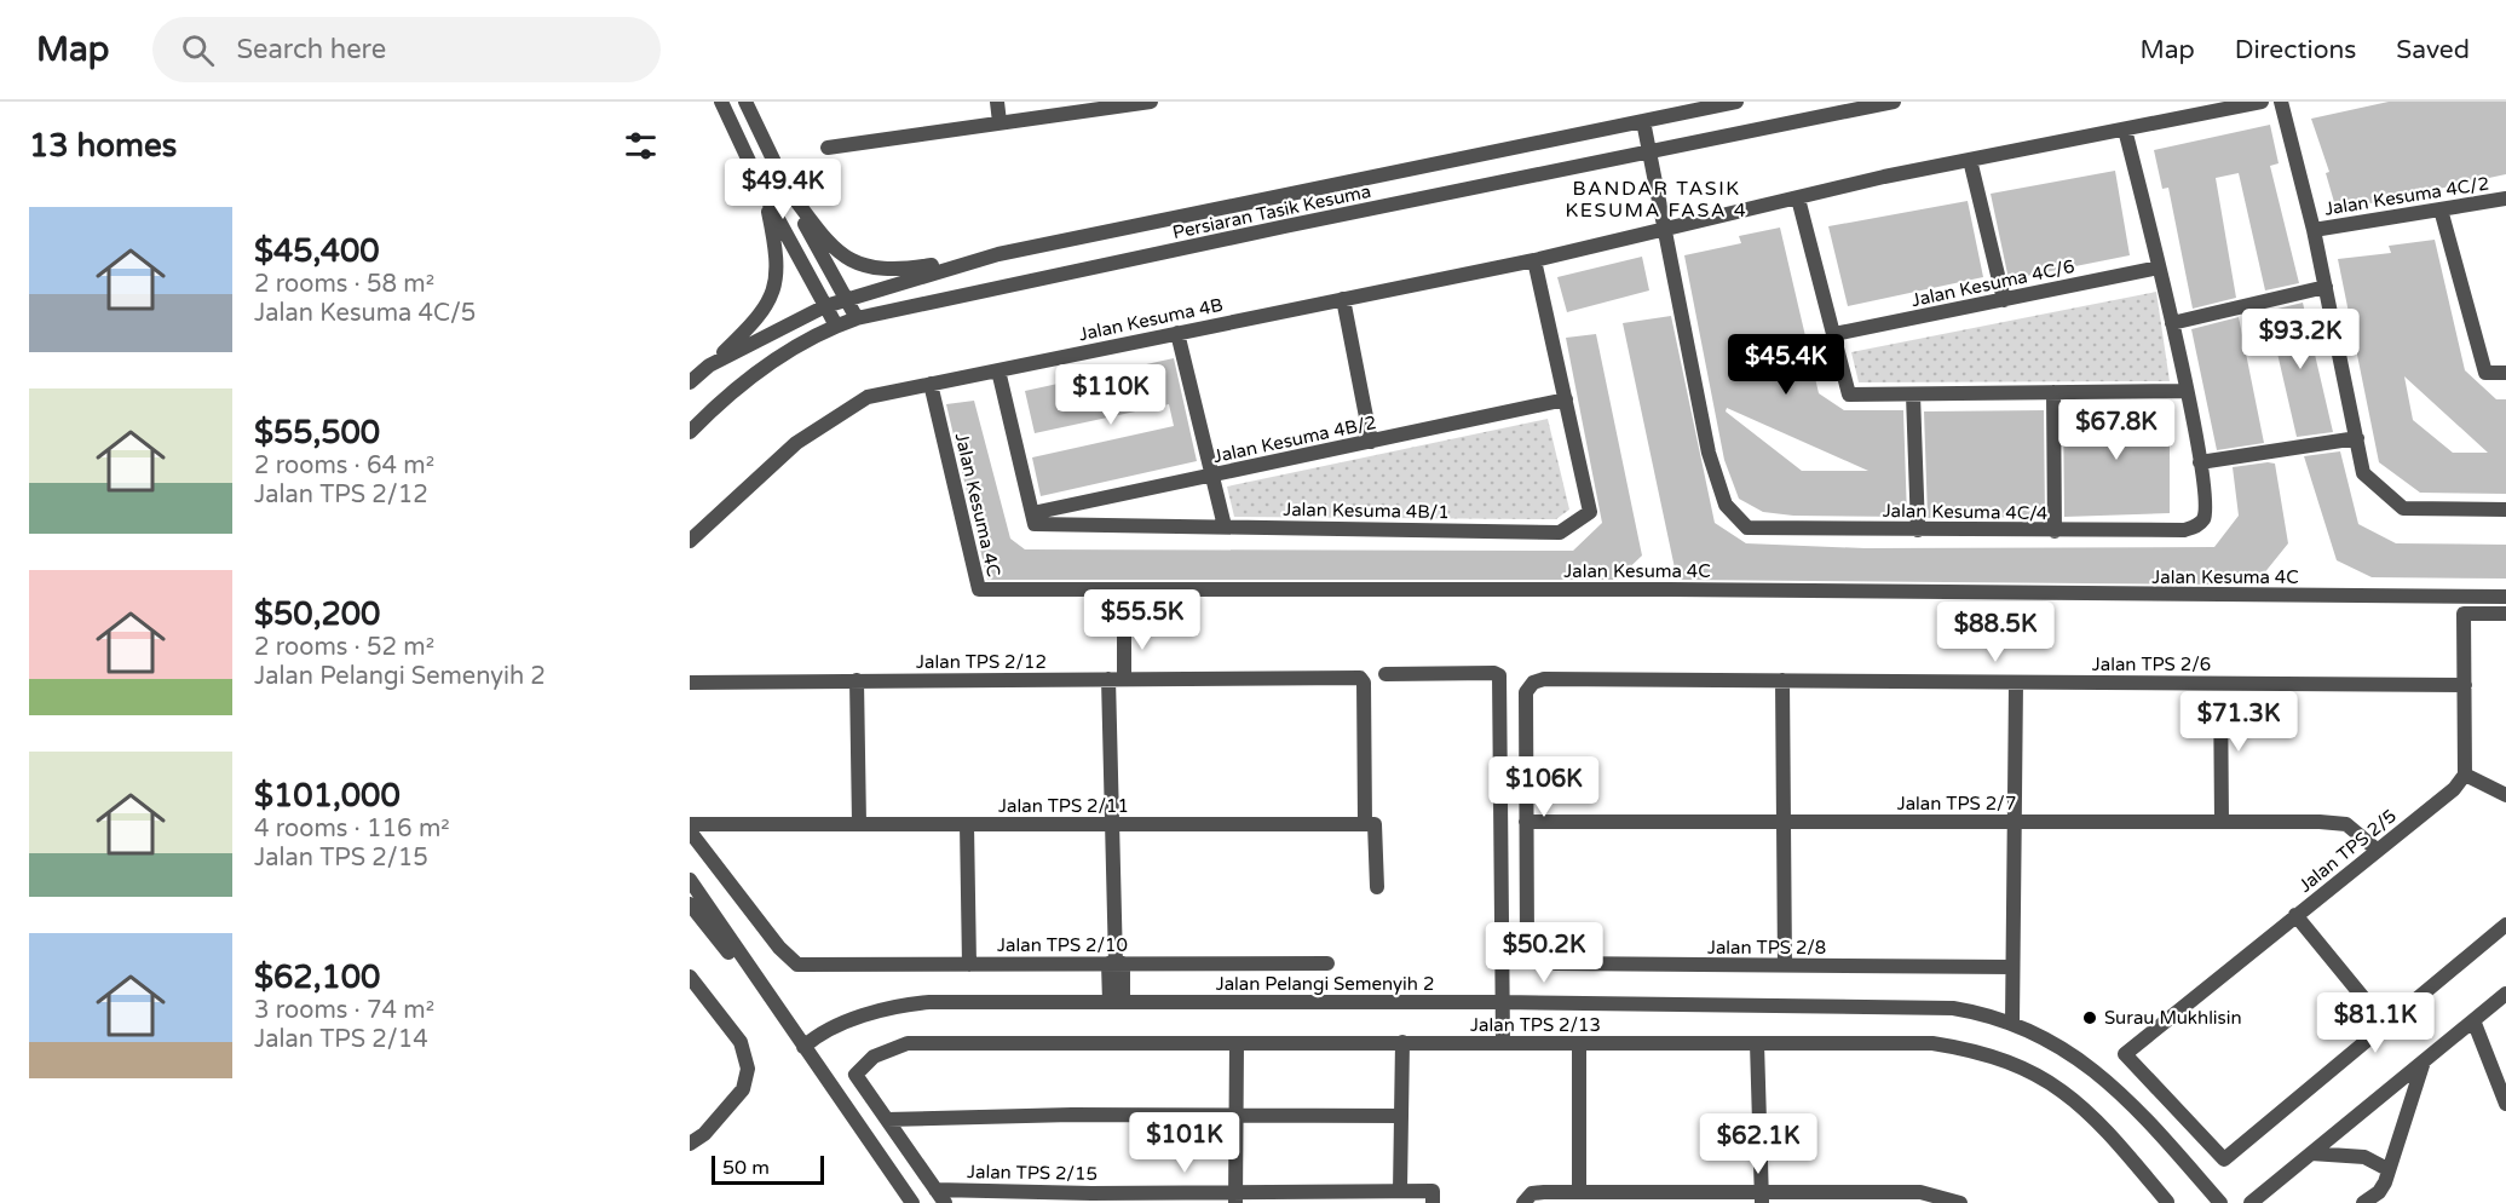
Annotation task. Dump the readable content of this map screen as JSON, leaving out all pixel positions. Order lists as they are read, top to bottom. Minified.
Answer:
{"streets":{"street":["Jalan Kesuma 4C/2","Persiaran Tasik Kesuma","Jalan Kesuma 4C/6","Jalan Kesuma 4B","Jalan Kesuma 4B/2","Jalan Kesuma 4C","Jalan Kesuma 4B/1","Jalan Kesuma 4C/4","Jalan TPS 2/12","Jalan TPS 2/6","Jalan TPS 2/7","Jalan TPS 2/11","Jalan TPS 2/5","Jalan TPS 2/10","Jalan TPS 2/8","Jalan Pelangi Semenyih 2","Jalan TPS 2/13","Jalan TPS 2/15"]},"crossings":[["Persiaran Tasik Kesuma","Jalan Kesuma 4C/4"],["Jalan Kesuma 4C/6","Jalan Kesuma 4C/4"],["Jalan Kesuma 4B","Jalan Kesuma 4C"],["Jalan Kesuma 4B","Jalan Kesuma 4B/1"],["Jalan Kesuma 4B","Jalan Kesuma 4C/4"],["Jalan Kesuma 4B/2","Jalan Kesuma 4B/1"],["Jalan TPS 2/12","Jalan TPS 2/11"],["Jalan TPS 2/6","Jalan TPS 2/7"],["Jalan TPS 2/6","Jalan TPS 2/8"],["Jalan TPS 2/7","Jalan TPS 2/5"],["Jalan TPS 2/7","Jalan TPS 2/8"]],"districts":["BANDAR TASIK KESUMA FASA 4"],"places":["Surau Mukhlisin"],"scale_bar":"50 m","page":{"header":"Map","search":"Search here","nav":["Map","Directions","Saved"],"heading":"13 homes","price":["$49.4K","$93.2K","$45.4K","$110K","$67.8K","$55.5K","$88.5K","$71.3K","$106K","$50.2K","$81.1K","$101K","$62.1K"],"list":[{"name":"$45,400","note":"2 rooms · 58 m² · Jalan Kesuma 4C/5"},{"name":"$55,500","note":"2 rooms · 64 m² · Jalan TPS 2/12"},{"name":"$50,200","note":"2 rooms · 52 m² · Jalan Pelangi Semenyih 2"},{"name":"$101,000","note":"4 rooms · 116 m² · Jalan TPS 2/15"},{"name":"$62,100","note":"3 rooms · 74 m² · Jalan TPS 2/14"}],"scale":"50 m"}}
